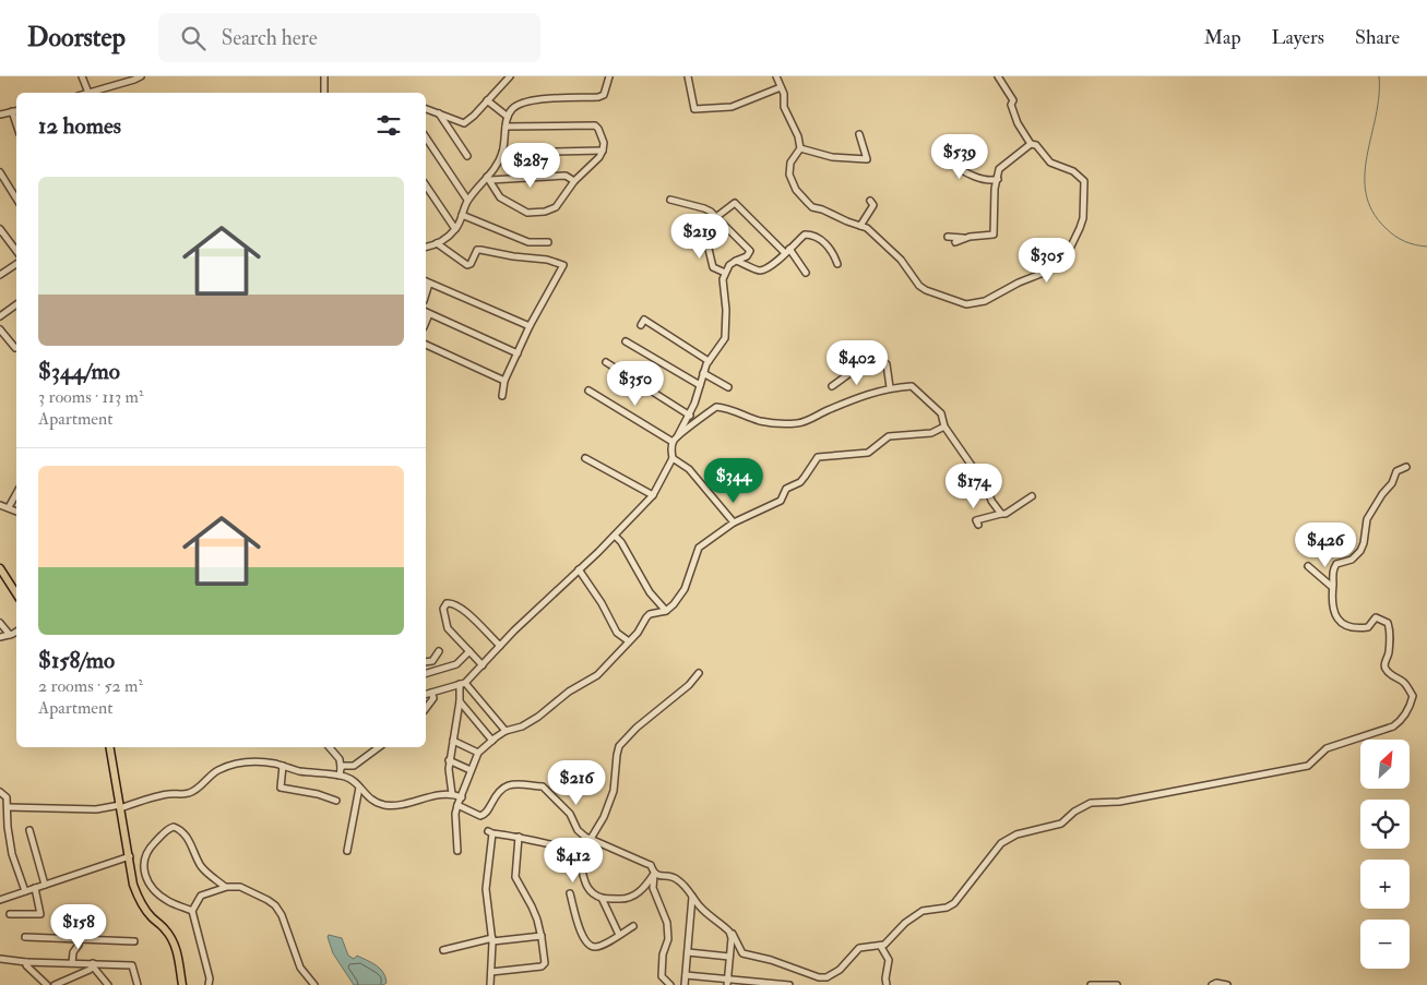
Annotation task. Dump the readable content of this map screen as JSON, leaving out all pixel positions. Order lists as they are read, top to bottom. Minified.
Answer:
{"north":"top right","page":{"header":"Doorstep","search":"Search here","nav":["Map","Layers","Share"],"heading":"12 homes","price":["$539","$287","$219","$305","$402","$350","$344","$174","$426","$216","$412","$158"],"list":[{"name":"$344/mo","note":"3 rooms · 113 m² · Apartment"},{"name":"$158/mo","note":"2 rooms · 52 m² · Apartment"}],"map_buttons":["+","−"]}}
